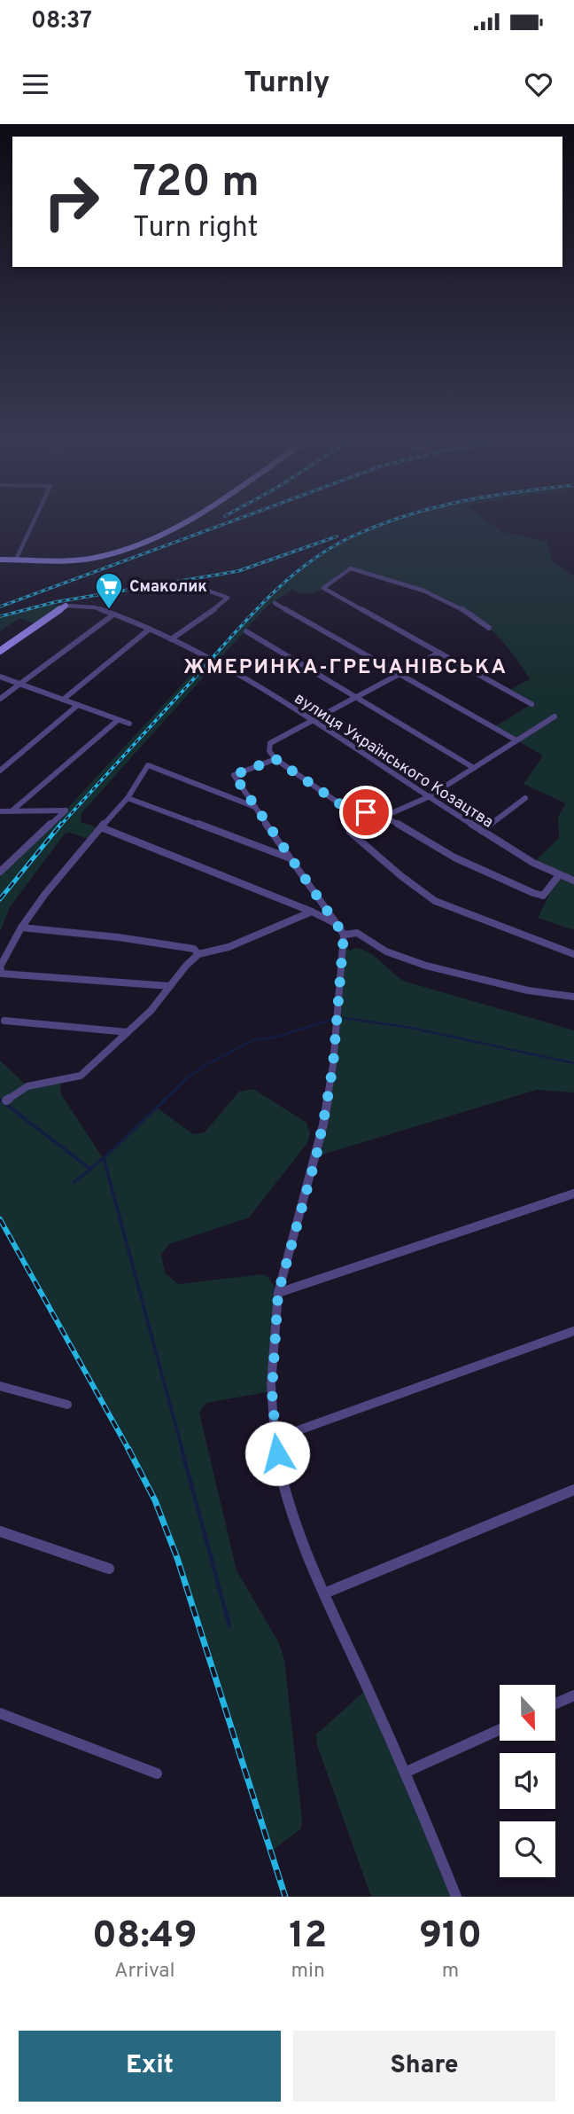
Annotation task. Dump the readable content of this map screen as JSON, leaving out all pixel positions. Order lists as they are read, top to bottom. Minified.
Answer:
{"streets":{"street":["вулиця Українського Козацтва"]},"districts":["ЖМЕРИНКА-ГРЕЧАНІВСЬКА"],"places":{"supermarket":["Смаколик"]},"north":"bottom","page":{"status":"08:37","header":"Turnly","turn":["720 m","Turn right"],"eta":["08:49","Arrival","12","min","910","m"],"buttons":["Exit","Share"]}}
